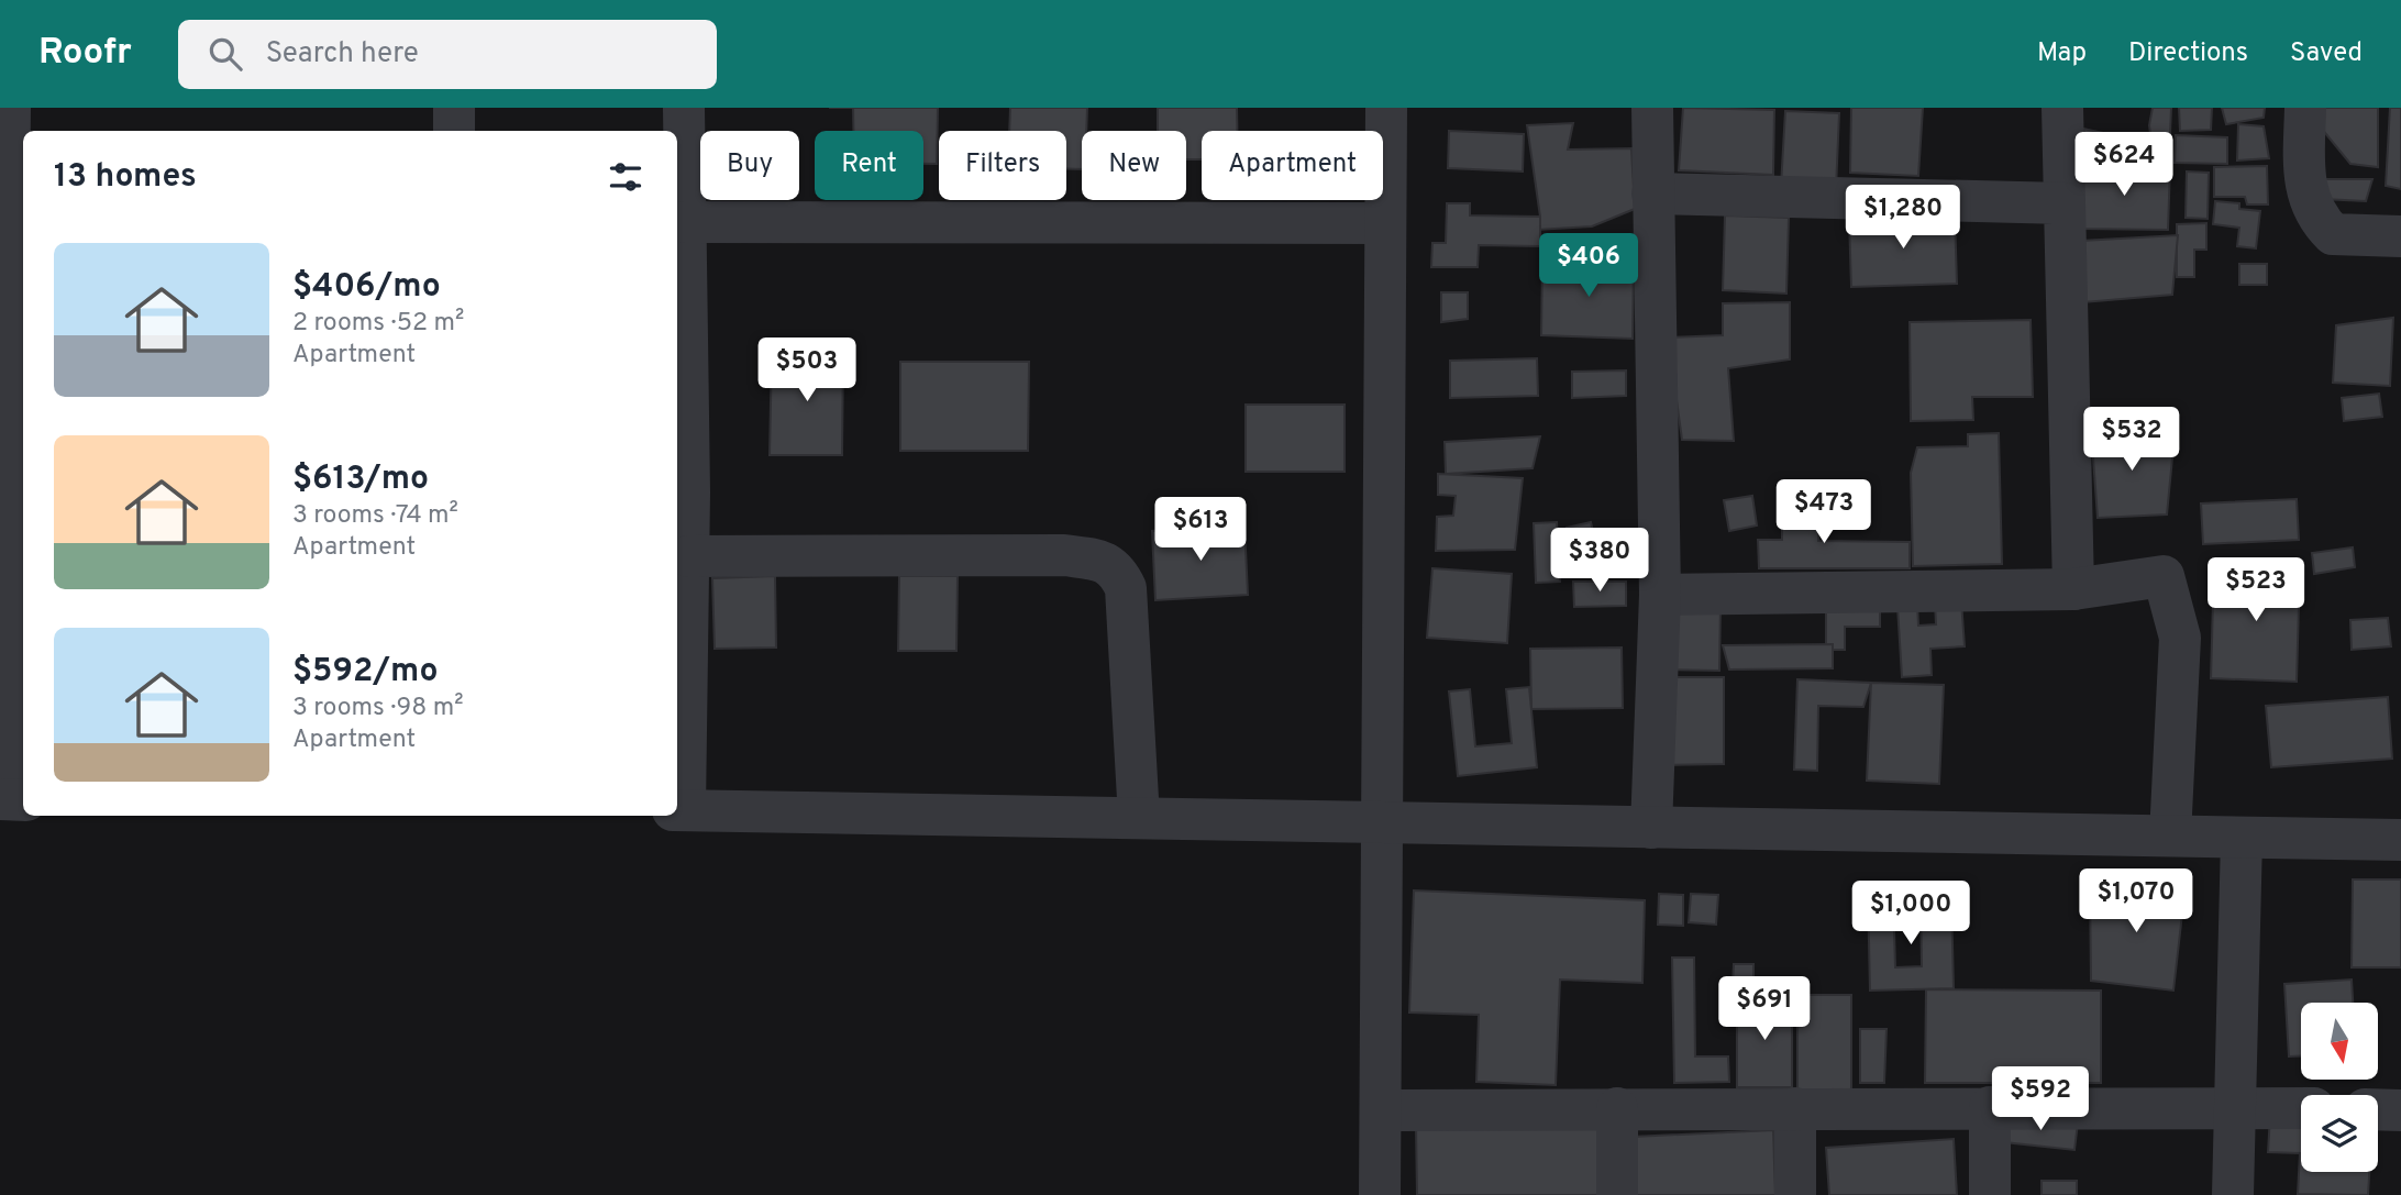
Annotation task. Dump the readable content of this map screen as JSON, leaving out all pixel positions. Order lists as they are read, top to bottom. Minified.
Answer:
{"north":"bottom","page":{"header":"Roofr","search":"Search here","nav":["Map","Directions","Saved"],"chip":["Buy","Rent","Filters","New","Apartment"],"heading":"13 homes","price":["$624","$1,280","$406","$503","$532","$473","$613","$380","$523","$1,070","$1,000","$691","$592"],"list":[{"name":"$406/mo","note":"2 rooms · 52 m² · Apartment"},{"name":"$613/mo","note":"3 rooms · 74 m² · Apartment"},{"name":"$592/mo","note":"3 rooms · 98 m² · Apartment"}]}}
